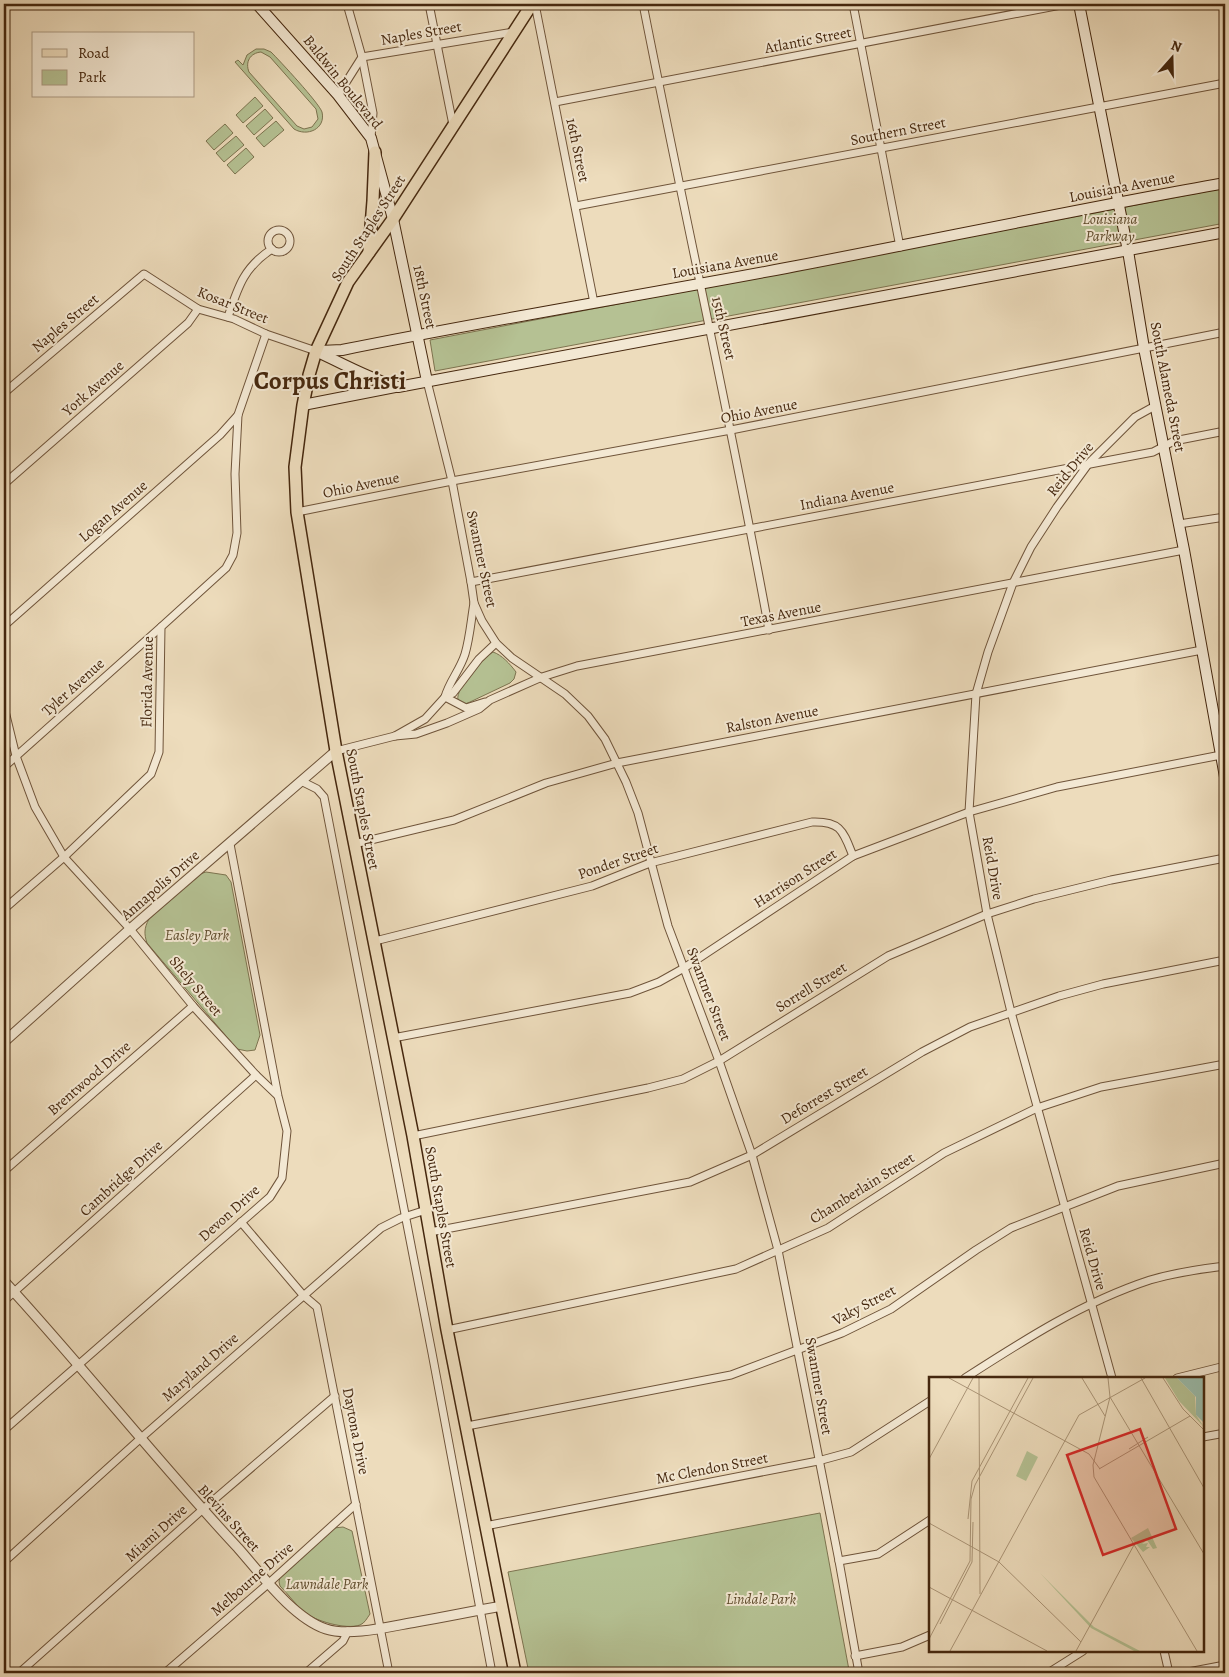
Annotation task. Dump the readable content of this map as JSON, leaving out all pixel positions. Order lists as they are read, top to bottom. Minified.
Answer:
{"streets":{"main road":["Baldwin Boulevard","Louisiana Avenue","South Staples Street","18th Street","South Alameda Street"],"street":["Naples Street","Atlantic Street","Southern Street","16th Street","Kosar Street","15th Street","York Avenue","Ohio Avenue","Reid Drive","Indiana Avenue","Logan Avenue","Swantner Street","Texas Avenue","Florida Avenue","Tyler Avenue","Ralston Avenue","Ponder Street","Harrison Street","Annapolis Drive","Shely Street","Sorrell Street","Brentwood Drive","Deforrest Street","Cambridge Drive","Chamberlain Street","Devon Drive","Vaky Street","Maryland Drive","Daytona Drive","Mc Clendon Street","Blevins Street","Miami Drive","Melbourne Drive"]},"crossings":[["Naples Street","South Staples Street"],["Naples Street","Kosar Street"],["Atlantic Street","16th Street"],["Atlantic Street","15th Street"],["Baldwin Boulevard","South Staples Street"],["Baldwin Boulevard","18th Street"],["Southern Street","16th Street"],["Southern Street","15th Street"],["Southern Street","South Alameda Street"],["16th Street","Louisiana Avenue"],["16th Street","South Staples Street"],["Louisiana Avenue","South Staples Street"],["Louisiana Avenue","18th Street"],["Louisiana Avenue","Kosar Street"],["Louisiana Avenue","15th Street"],["Louisiana Avenue","South Alameda Street"],["South Staples Street","18th Street"],["South Staples Street","Kosar Street"],["South Staples Street","Ohio Avenue"],["South Staples Street","Texas Avenue"],["South Staples Street","Ralston Avenue"],["South Staples Street","Ponder Street"],["South Staples Street","Harrison Street"],["South Staples Street","Annapolis Drive"],["South Staples Street","Sorrell Street"],["South Staples Street","Deforrest Street"],["South Staples Street","Chamberlain Street"],["South Staples Street","Vaky Street"],["South Staples Street","Maryland Drive"],["South Staples Street","Mc Clendon Street"],["South Staples Street","Blevins Street"],["18th Street","Swantner Street"],["Kosar Street","York Avenue"],["Kosar Street","Florida Avenue"],["15th Street","Ohio Avenue"],["15th Street","Indiana Avenue"],["15th Street","Texas Avenue"],["South Alameda Street","Ohio Avenue"],["South Alameda Street","Reid Drive"],["South Alameda Street","Indiana Avenue"],["South Alameda Street","Texas Avenue"],["South Alameda Street","Ralston Avenue"],["South Alameda Street","Harrison Street"],["Ohio Avenue","Swantner Street"],["Reid Drive","Indiana Avenue"],["Reid Drive","Texas Avenue"],["Reid Drive","Ralston Avenue"],["Reid Drive","Harrison Street"],["Reid Drive","Sorrell Street"],["Reid Drive","Deforrest Street"],["Reid Drive","Chamberlain Street"],["Reid Drive","Vaky Street"],["Indiana Avenue","Swantner Street"],["Logan Avenue","Florida Avenue"],["Swantner Street","Texas Avenue"],["Swantner Street","Ralston Avenue"],["Swantner Street","Ponder Street"],["Swantner Street","Harrison Street"],["Swantner Street","Sorrell Street"],["Swantner Street","Deforrest Street"],["Swantner Street","Chamberlain Street"],["Swantner Street","Vaky Street"],["Swantner Street","Mc Clendon Street"],["Texas Avenue","Annapolis Drive"],["Florida Avenue","Tyler Avenue"],["Florida Avenue","Shely Street"],["Tyler Avenue","Shely Street"],["Ponder Street","Harrison Street"],["Annapolis Drive","Shely Street"],["Annapolis Drive","Devon Drive"],["Shely Street","Brentwood Drive"],["Shely Street","Cambridge Drive"],["Shely Street","Devon Drive"],["Cambridge Drive","Blevins Street"],["Devon Drive","Daytona Drive"],["Devon Drive","Blevins Street"],["Maryland Drive","Daytona Drive"],["Maryland Drive","Blevins Street"],["Daytona Drive","Blevins Street"],["Daytona Drive","Miami Drive"],["Daytona Drive","Melbourne Drive"],["Blevins Street","Miami Drive"],["Blevins Street","Melbourne Drive"]],"districts":["Corpus Christi"],"parks":["Louisiana Parkway","Easley Park","Lawndale Park","Lindale Park"],"legend":["Road","Park"],"north":"top"}
